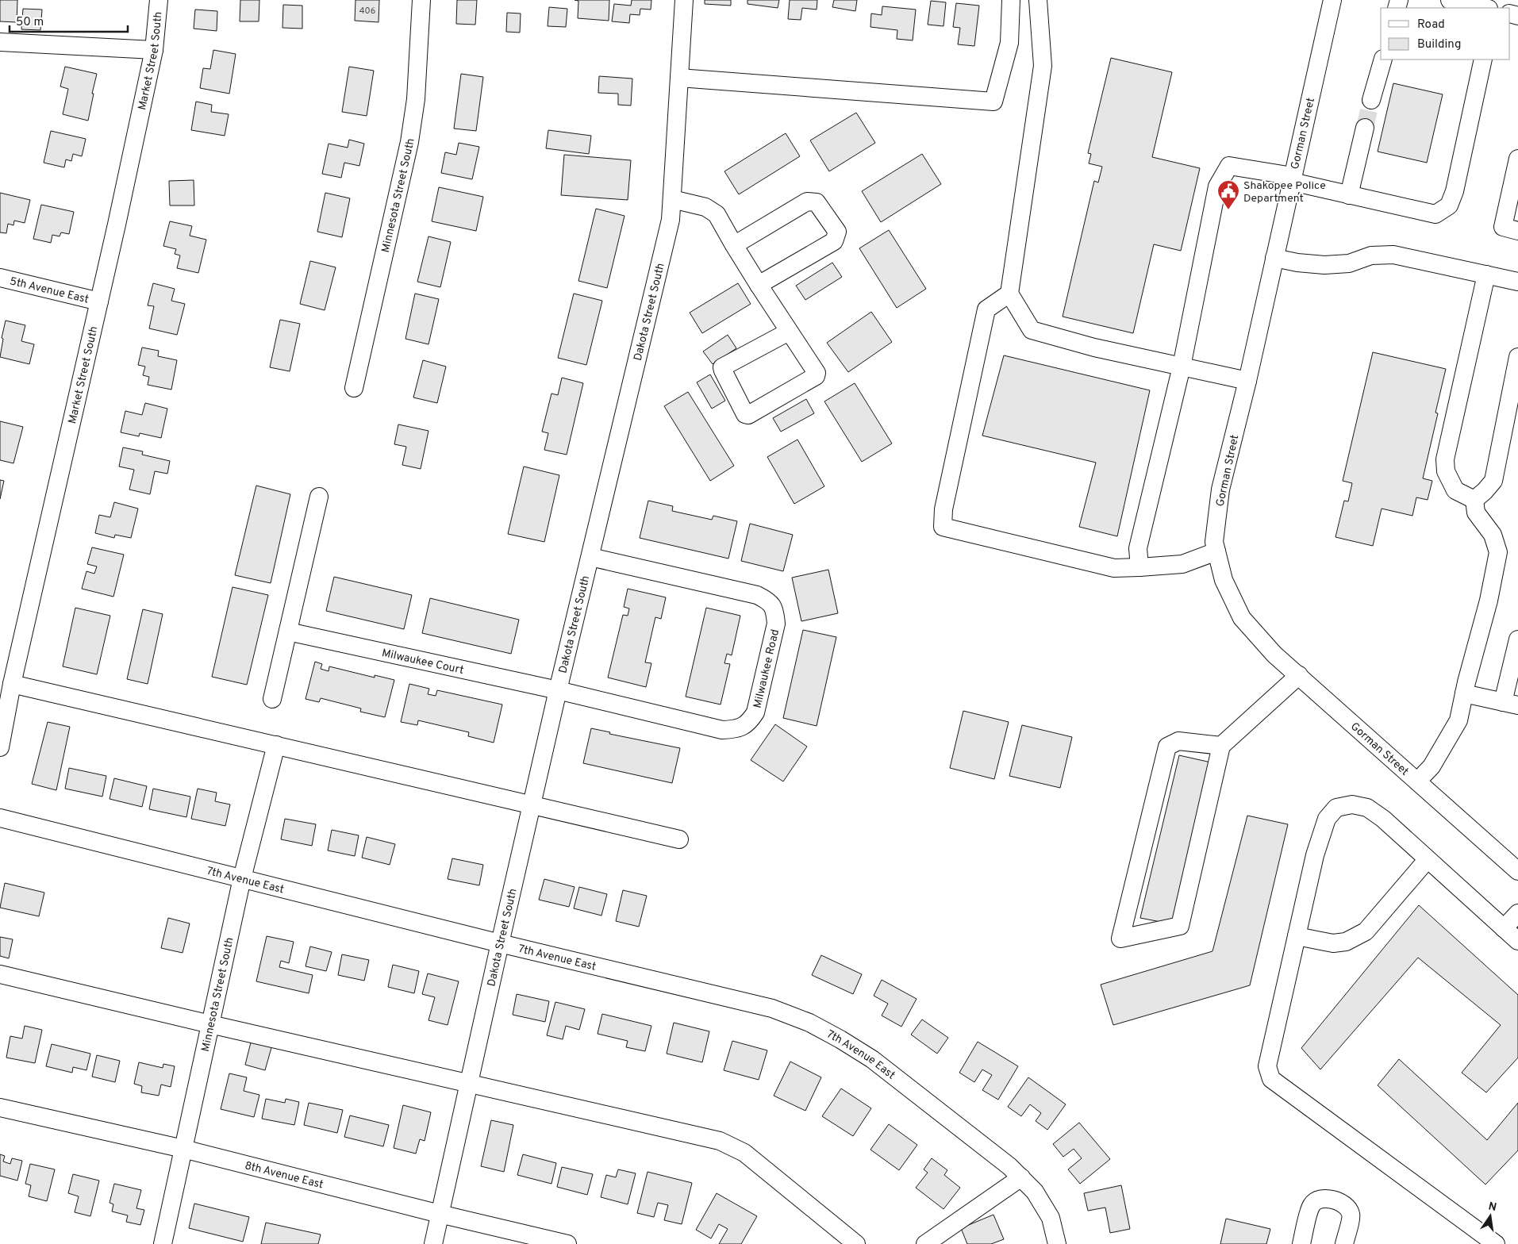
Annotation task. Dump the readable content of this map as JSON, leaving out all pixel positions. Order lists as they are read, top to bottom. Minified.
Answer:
{"streets":{"street":["Market Street South","Gorman Street","Minnesota Street South","5th Avenue East","Dakota Street South","Milwaukee Court","Milwaukee Road","7th Avenue East","8th Avenue East"]},"crossings":[["Market Street South","5th Avenue East"],["Minnesota Street South","7th Avenue East"],["Minnesota Street South","8th Avenue East"],["Dakota Street South","Milwaukee Court"],["Dakota Street South","Milwaukee Road"],["Dakota Street South","7th Avenue East"],["Dakota Street South","8th Avenue East"],["Milwaukee Court","Milwaukee Road"]],"places":{"public building":["Shakopee Police Department"]},"house_numbers":["406"],"legend":["Road","Building"],"scale_bar":"50 m","north":"top"}
